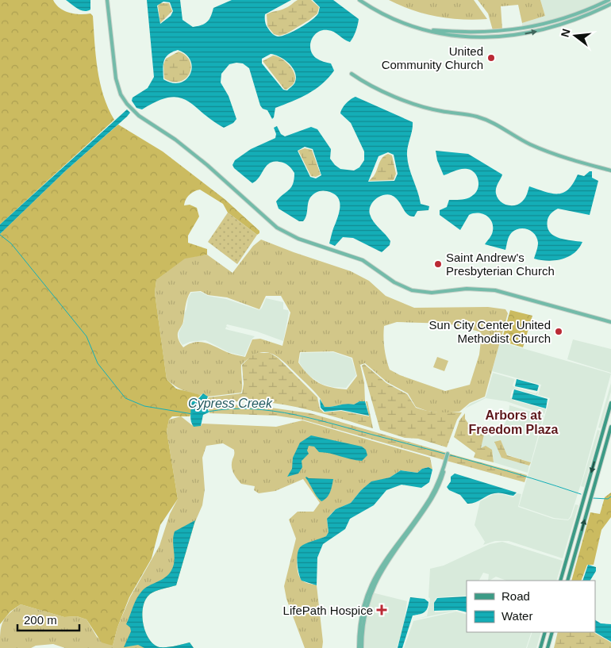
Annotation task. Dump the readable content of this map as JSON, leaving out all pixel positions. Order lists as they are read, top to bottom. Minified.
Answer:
{"districts":["Arbors at Freedom Plaza"],"water":["Cypress Creek"],"places":{"other":["United Community Church","Saint Andrew's Presbyterian Church","Sun City Center United Methodist Church"],"health":["LifePath Hospice"]},"legend":["Road","Water"],"scale_bar":"200 m","north":"left"}
